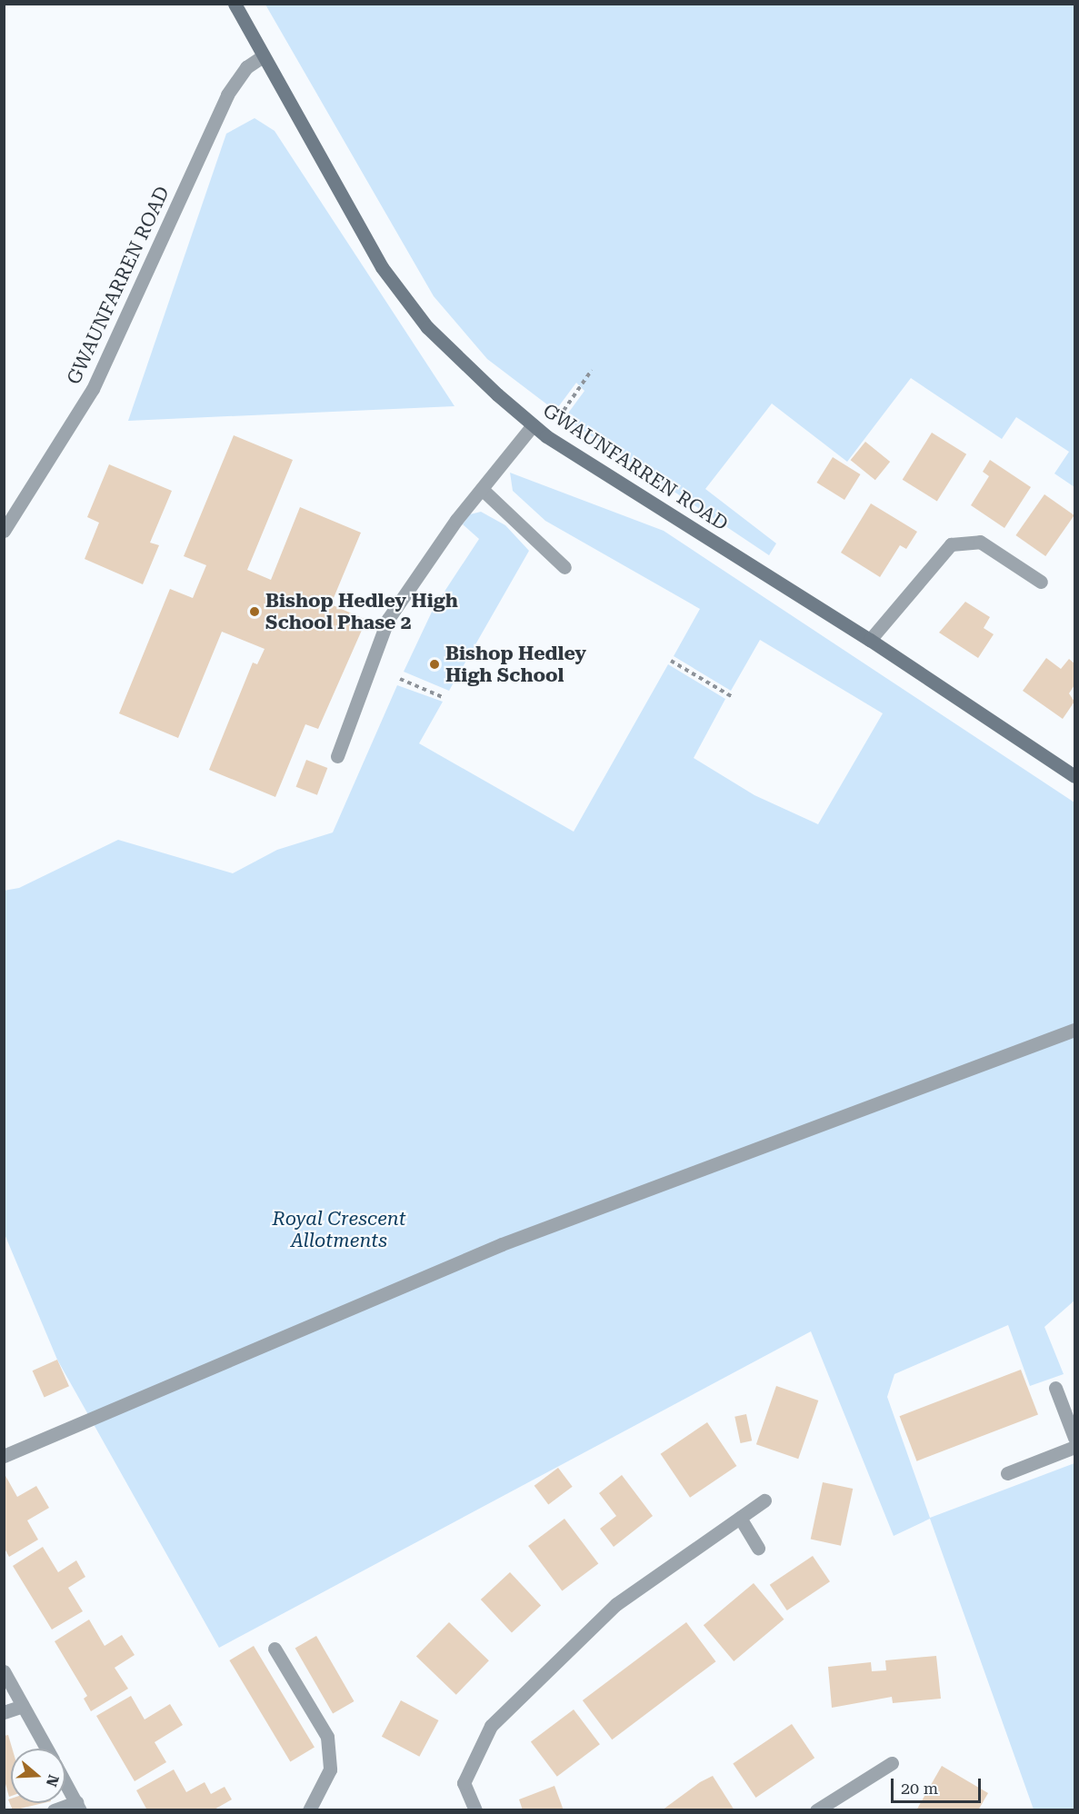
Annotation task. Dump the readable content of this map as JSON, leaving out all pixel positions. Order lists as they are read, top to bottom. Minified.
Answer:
{"streets":{"street":["GWAUNFARREN ROAD"]},"parks":["Royal Crescent Allotments"],"places":["Bishop Hedley High School Phase 2","Bishop Hedley High School"],"scale_bar":"20 m","north":"right"}
